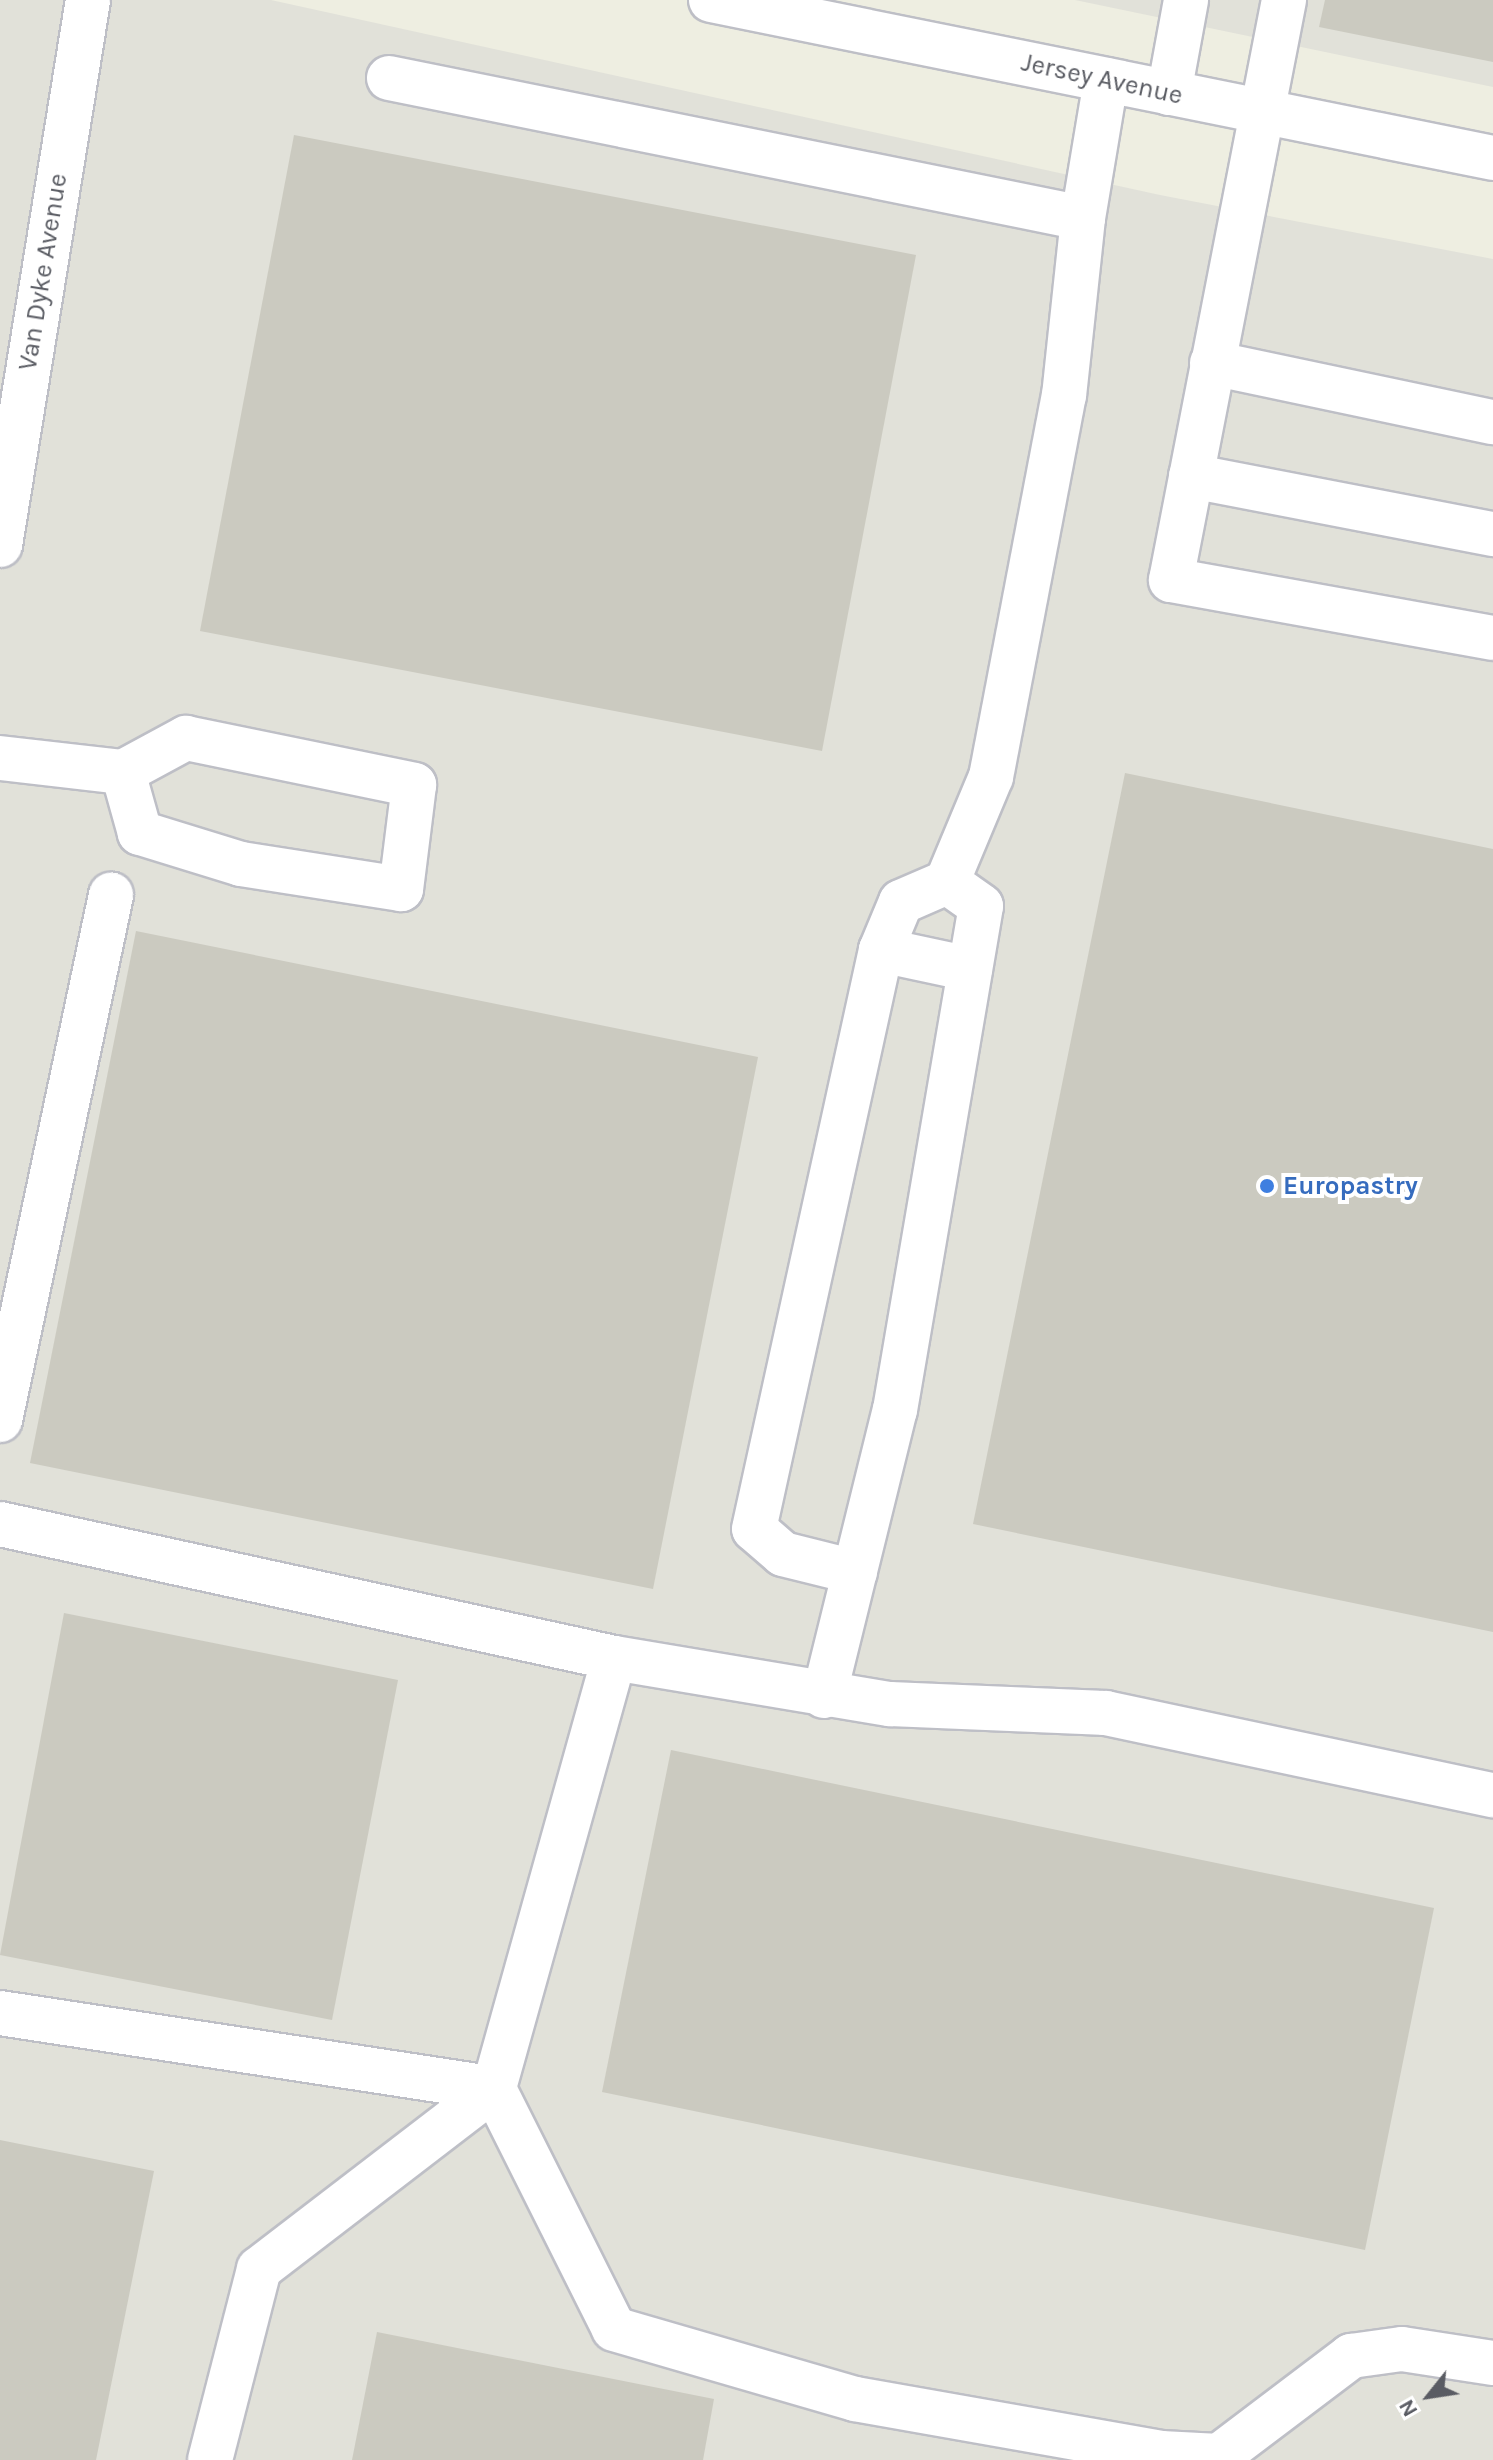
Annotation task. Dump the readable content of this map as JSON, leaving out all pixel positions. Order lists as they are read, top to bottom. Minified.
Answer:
{"streets":{"street":["Jersey Avenue","Van Dyke Avenue"]},"places":["Europastry"],"north":"bottom left"}
